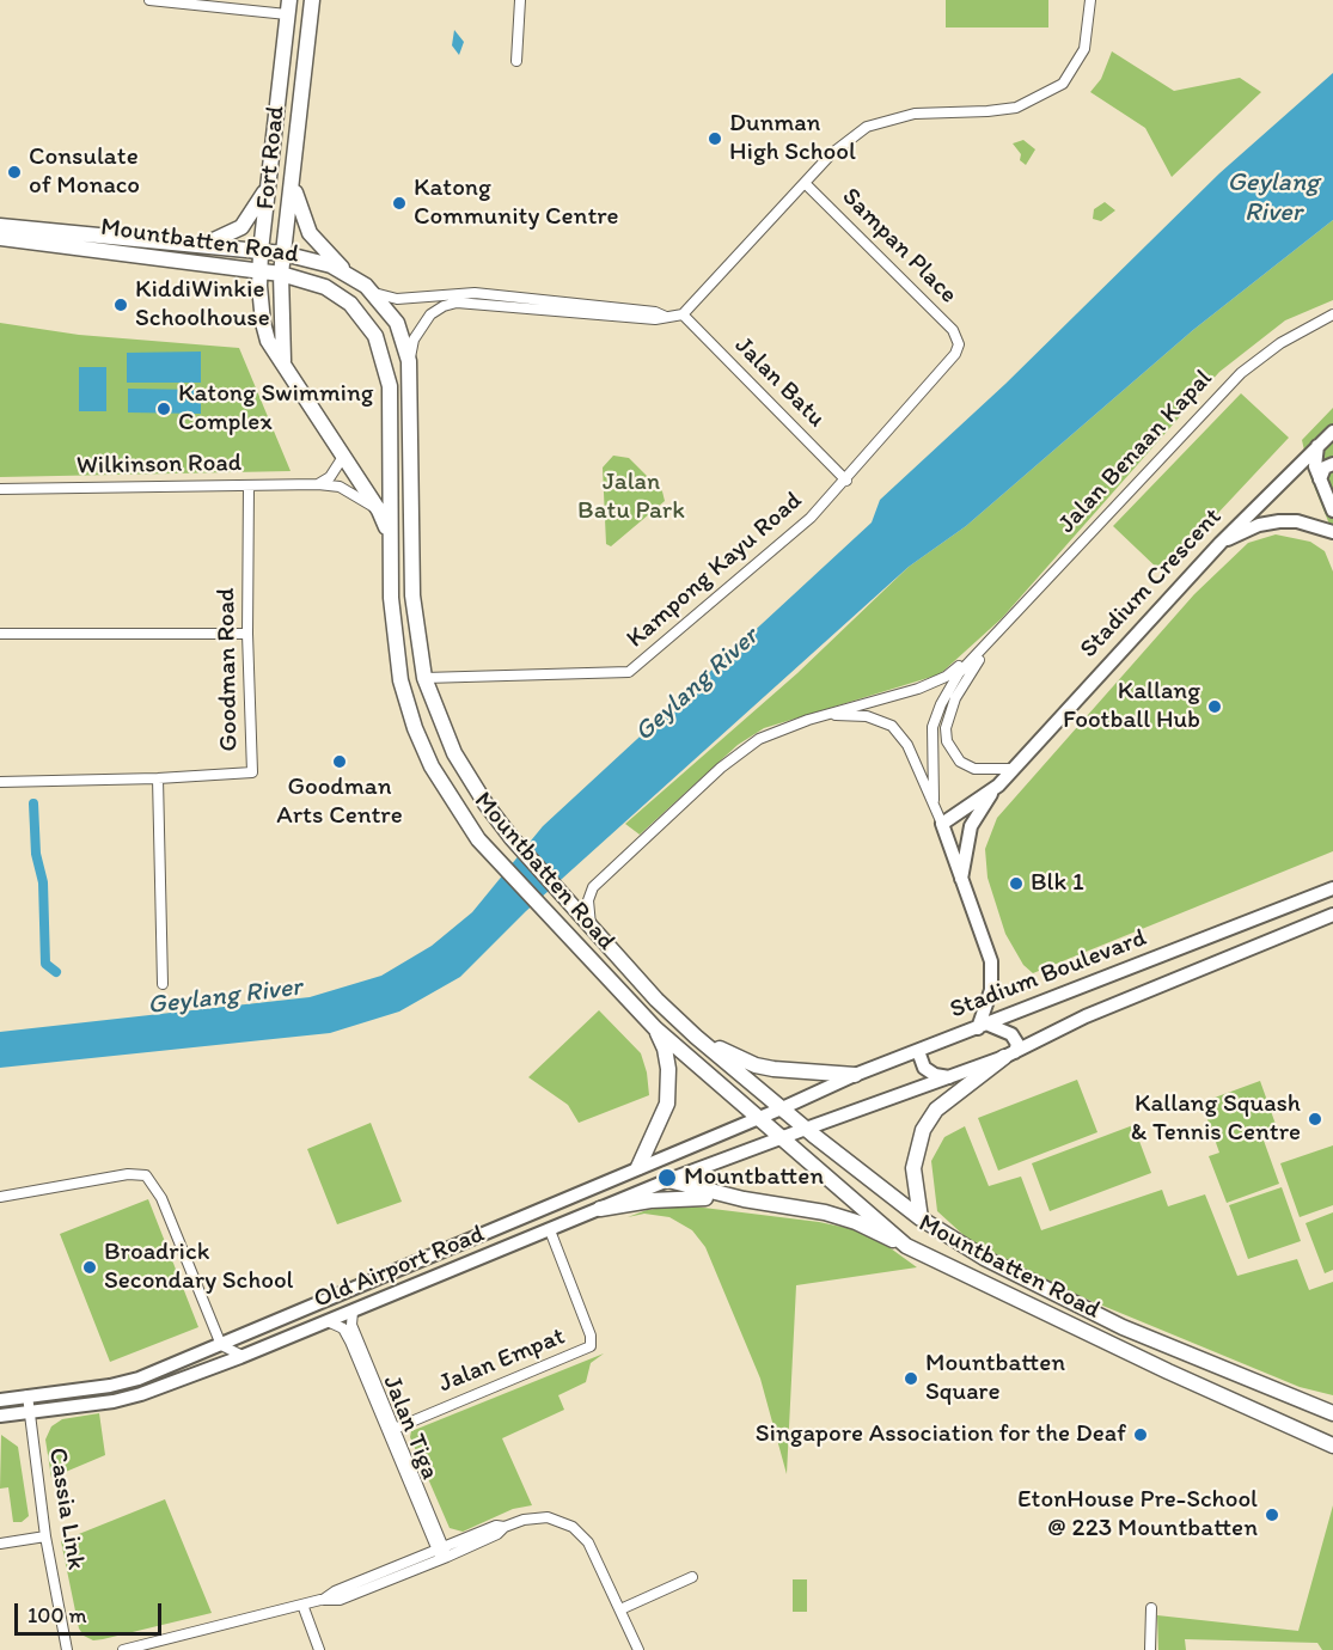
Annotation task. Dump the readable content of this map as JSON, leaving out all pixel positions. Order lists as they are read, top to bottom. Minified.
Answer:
{"streets":{"main road":["Fort Road","Mountbatten Road"],"street":["Sampan Place","Jalan Batu","Jalan Benaan Kapal","Wilkinson Road","Kampong Kayu Road","Stadium Crescent","Goodman Road","Stadium Boulevard","Old Airport Road","Jalan Empat","Jalan Tiga","Cassia Link"]},"crossings":[["Fort Road","Mountbatten Road"],["Fort Road","Wilkinson Road"],["Mountbatten Road","Jalan Benaan Kapal"],["Mountbatten Road","Kampong Kayu Road"],["Mountbatten Road","Stadium Boulevard"],["Mountbatten Road","Old Airport Road"],["Sampan Place","Kampong Kayu Road"],["Jalan Batu","Kampong Kayu Road"],["Jalan Benaan Kapal","Stadium Crescent"],["Wilkinson Road","Goodman Road"],["Stadium Boulevard","Old Airport Road"],["Old Airport Road","Jalan Empat"],["Old Airport Road","Jalan Tiga"],["Old Airport Road","Cassia Link"],["Jalan Empat","Jalan Tiga"]],"water":["Geylang River"],"parks":["Jalan Batu Park"],"places":["Dunman High School","Consulate of Monaco","Katong Community Centre","KiddiWinkie Schoolhouse","Katong Swimming Complex","Kallang Football Hub","Goodman Arts Centre","Blk 1","Kallang Squash & Tennis Centre","Mountbatten","Broadrick Secondary School","Mountbatten Square","Singapore Association for the Deaf","EtonHouse Pre-School @ 223 Mountbatten"],"scale_bar":"100 m"}
